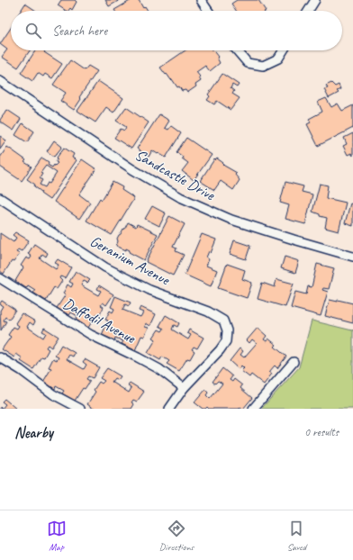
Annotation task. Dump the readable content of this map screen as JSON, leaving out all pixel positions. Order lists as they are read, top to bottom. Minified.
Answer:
{"streets":{"street":["Sandcastle Drive","Geranium Avenue","Daffodil Avenue"]},"crossings":[["Geranium Avenue","Daffodil Avenue"]],"page":{"search":"Search here","heading":["Nearby","0 results"],"nav":["Map","Directions","Saved"]}}
